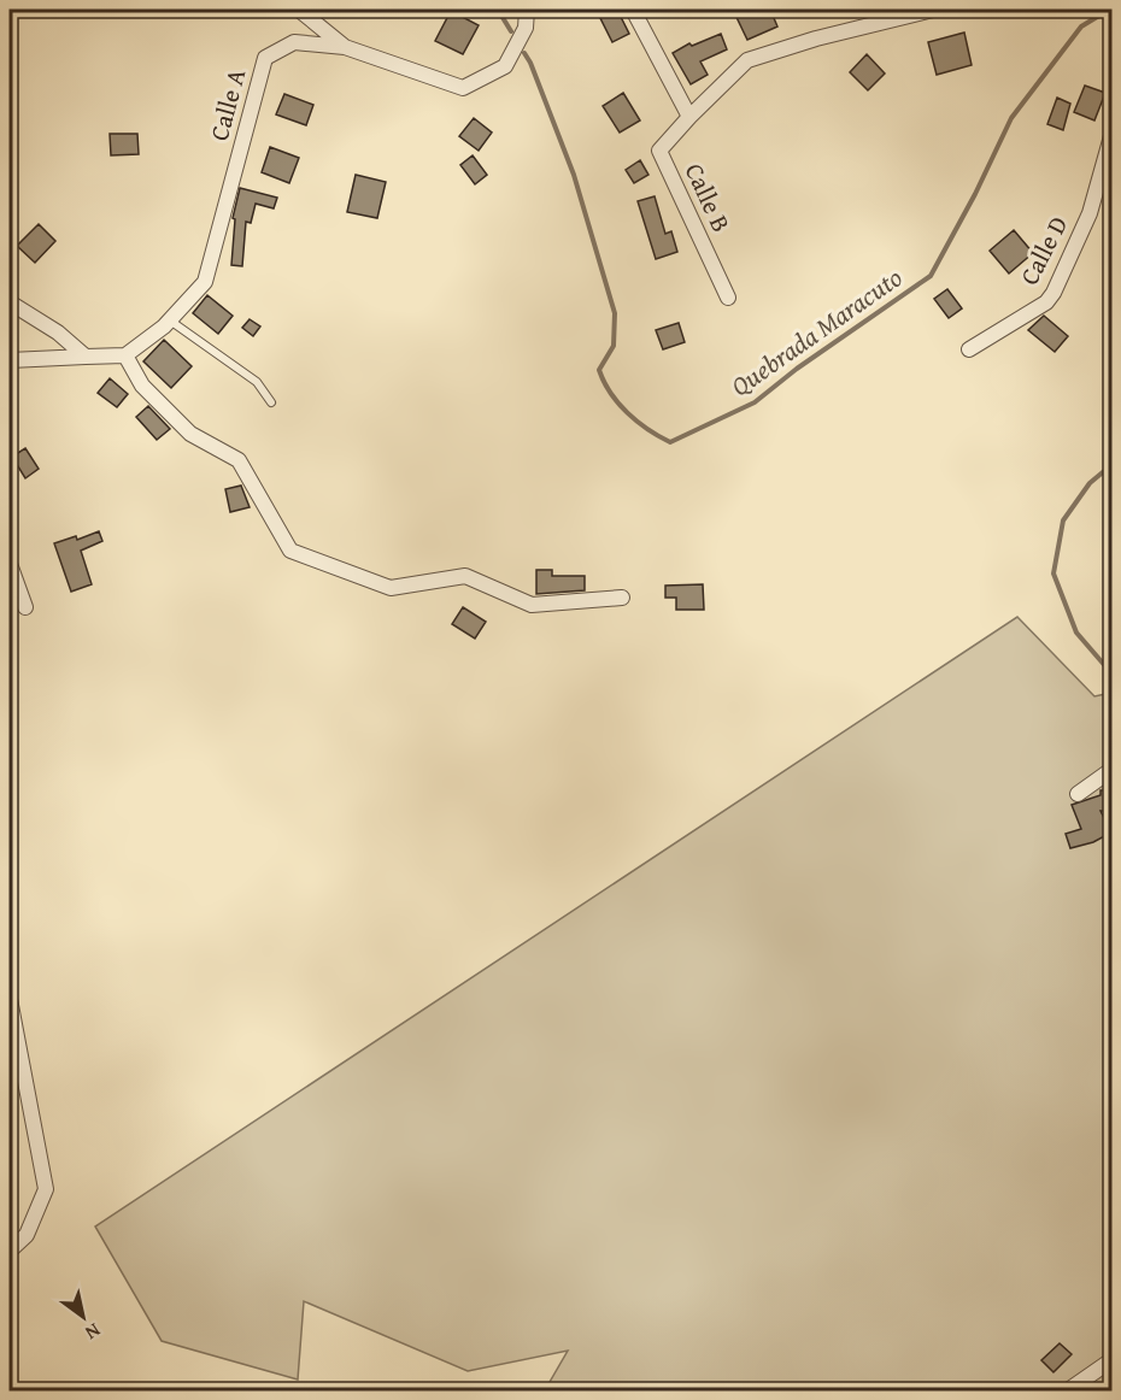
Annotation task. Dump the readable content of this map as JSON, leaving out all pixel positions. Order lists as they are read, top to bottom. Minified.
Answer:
{"streets":{"street":["Calle A","Calle B","Calle D"]},"water":["Quebrada Maracuto"],"north":"bottom right"}
